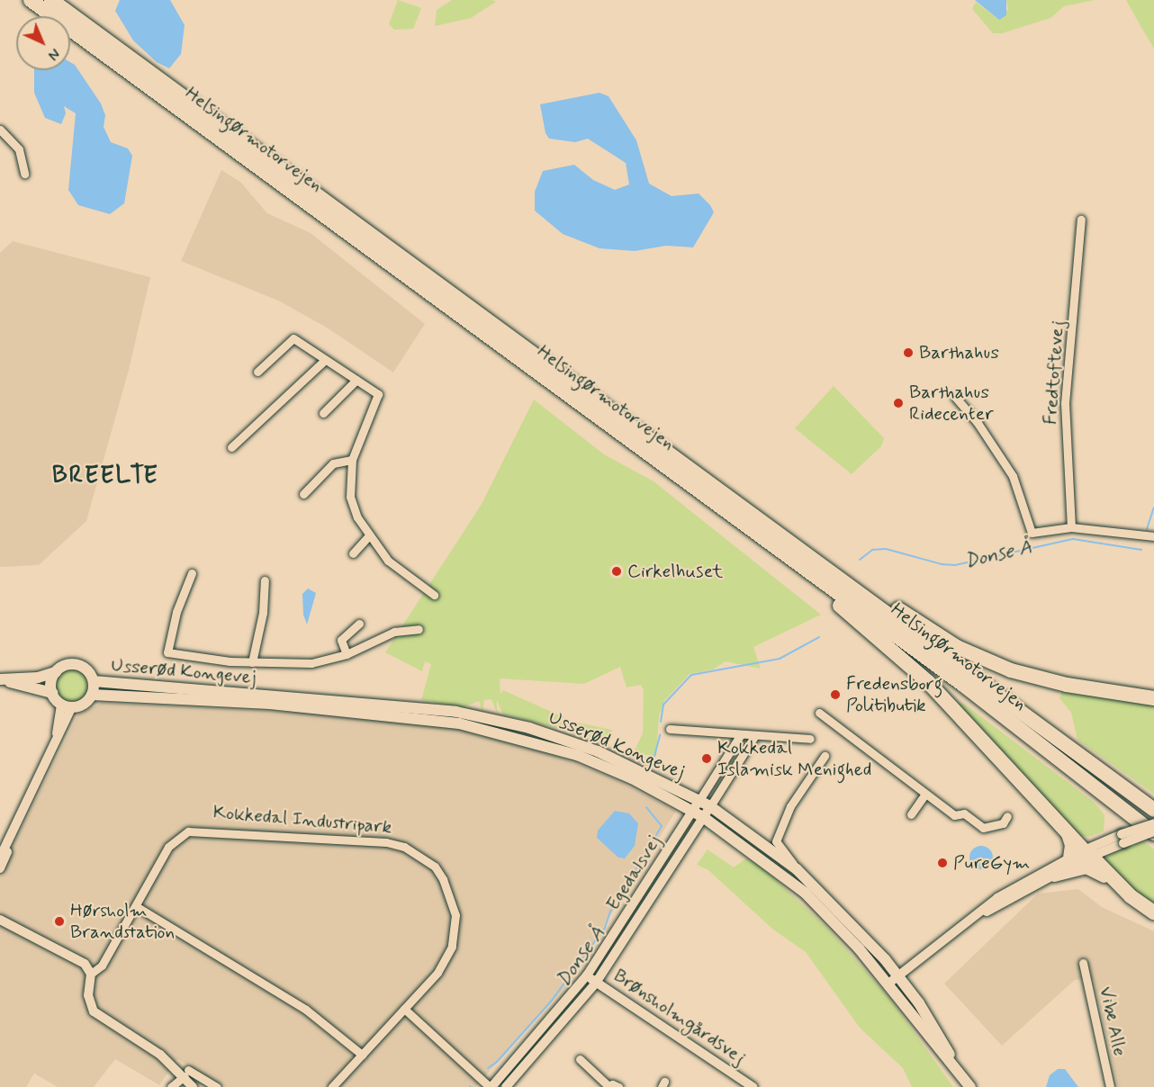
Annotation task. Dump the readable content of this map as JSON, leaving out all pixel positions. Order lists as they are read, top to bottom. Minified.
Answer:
{"streets":{"highway":["Helsingørmotorvejen"],"main road":["Usserød Kongevej"],"street":["Fredtoftevej","Kokkedal Industripark","Egedalsvej","Brønsholmgårdsvej","Vibe Alle"]},"crossings":[["Usserød Kongevej","Egedalsvej"],["Egedalsvej","Brønsholmgårdsvej"]],"districts":["BREELTE"],"water":["Donse Å"],"places":["Barthahus","Barthahus Ridecenter","Cirkelhuset","Fredensborg Politibutik","Kokkedal Islamisk Menighed","PureGym","Hørsholm Brandstation"],"north":"bottom right"}
